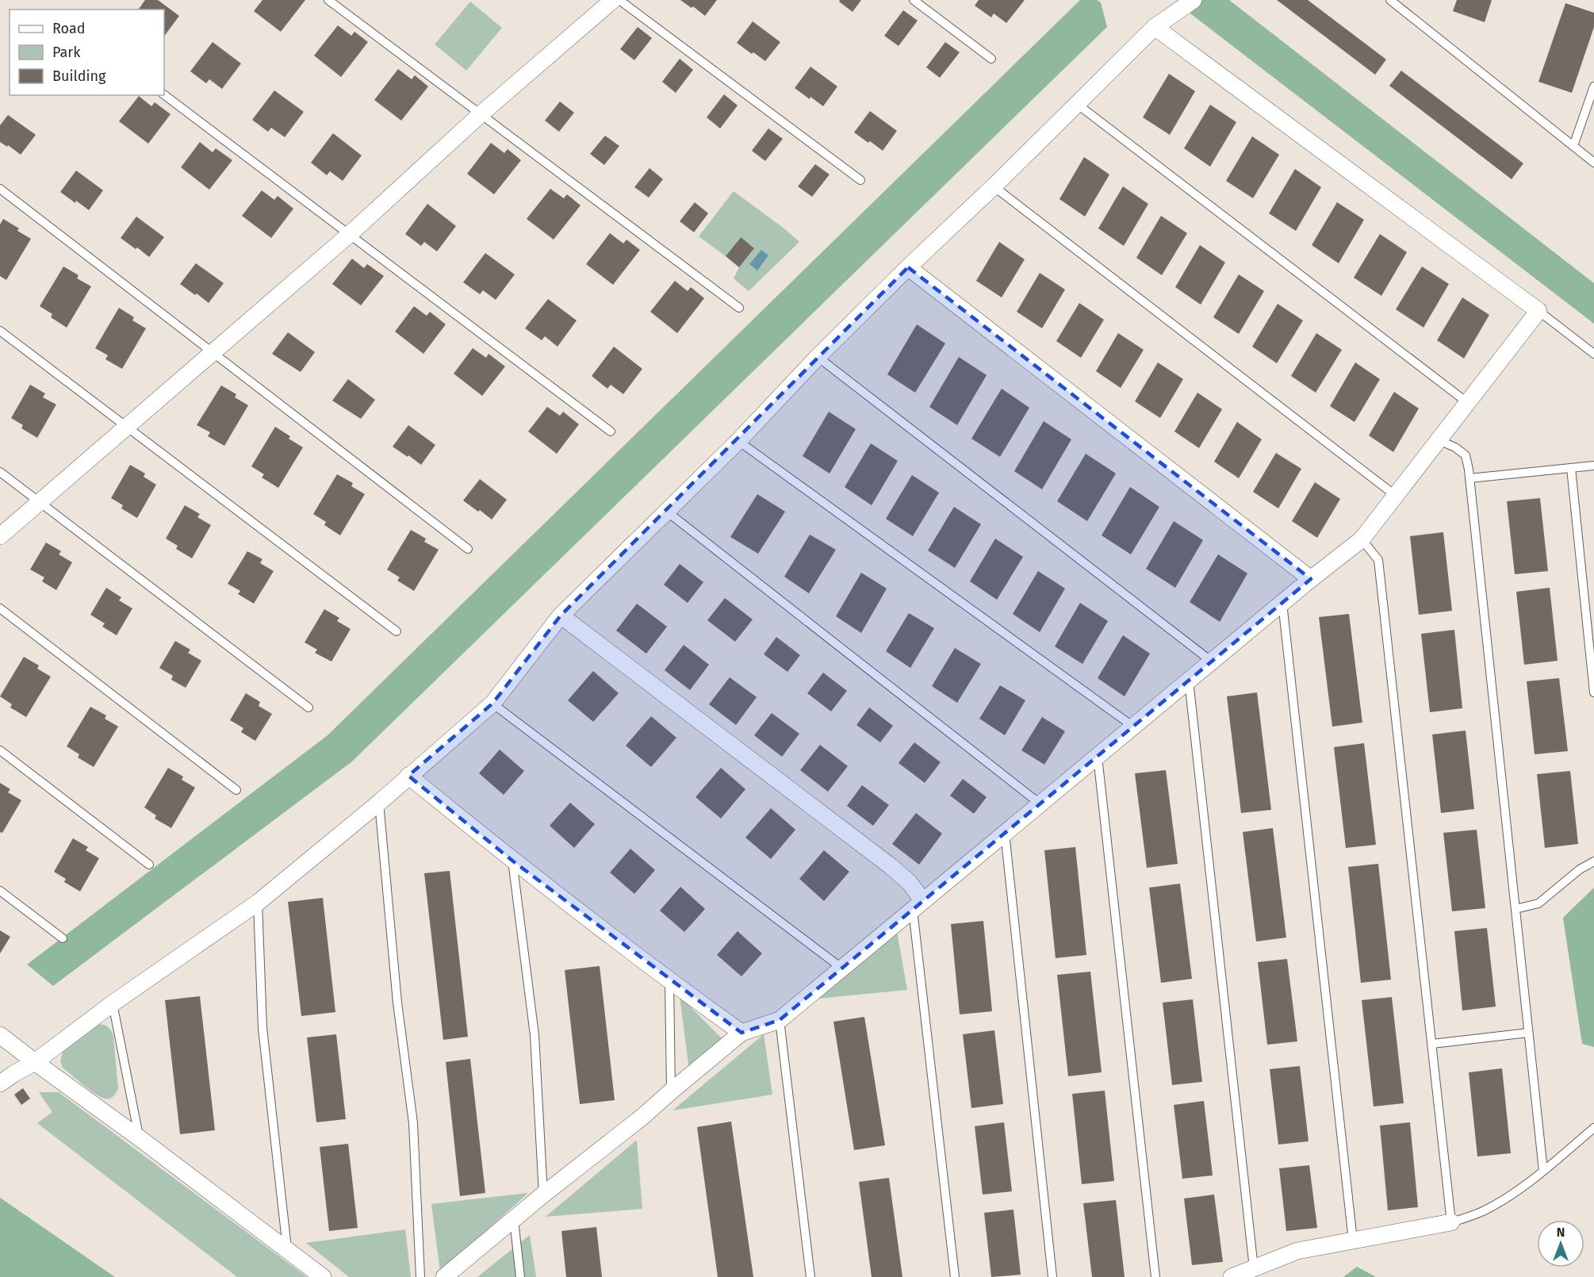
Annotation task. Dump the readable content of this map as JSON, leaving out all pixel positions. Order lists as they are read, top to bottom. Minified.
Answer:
{"legend":["Road","Park","Building"],"north":"top"}
